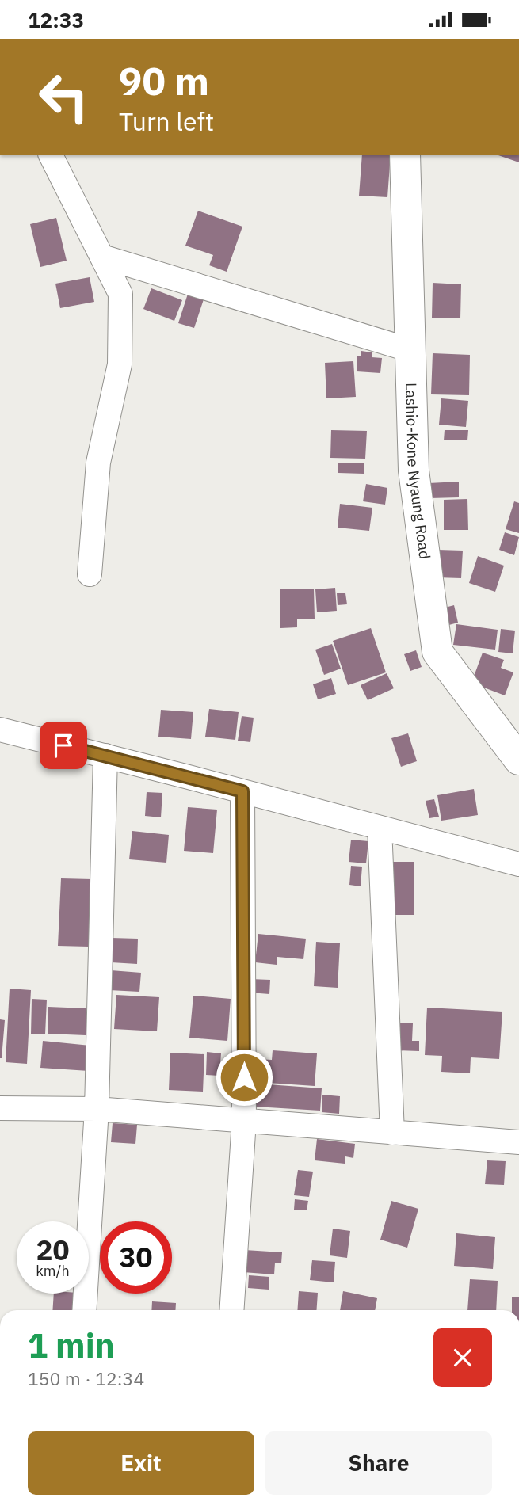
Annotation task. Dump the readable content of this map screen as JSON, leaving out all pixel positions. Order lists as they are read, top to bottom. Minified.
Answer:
{"streets":{"main road":["Lashio-Kone Nyaung Road"]},"page":{"status":"12:33","turn":["90 m","Turn left"],"speed":"20 km/h","limit":"30","heading":["1 min","150 m · 12:34"],"buttons":["Exit","Share"]}}
